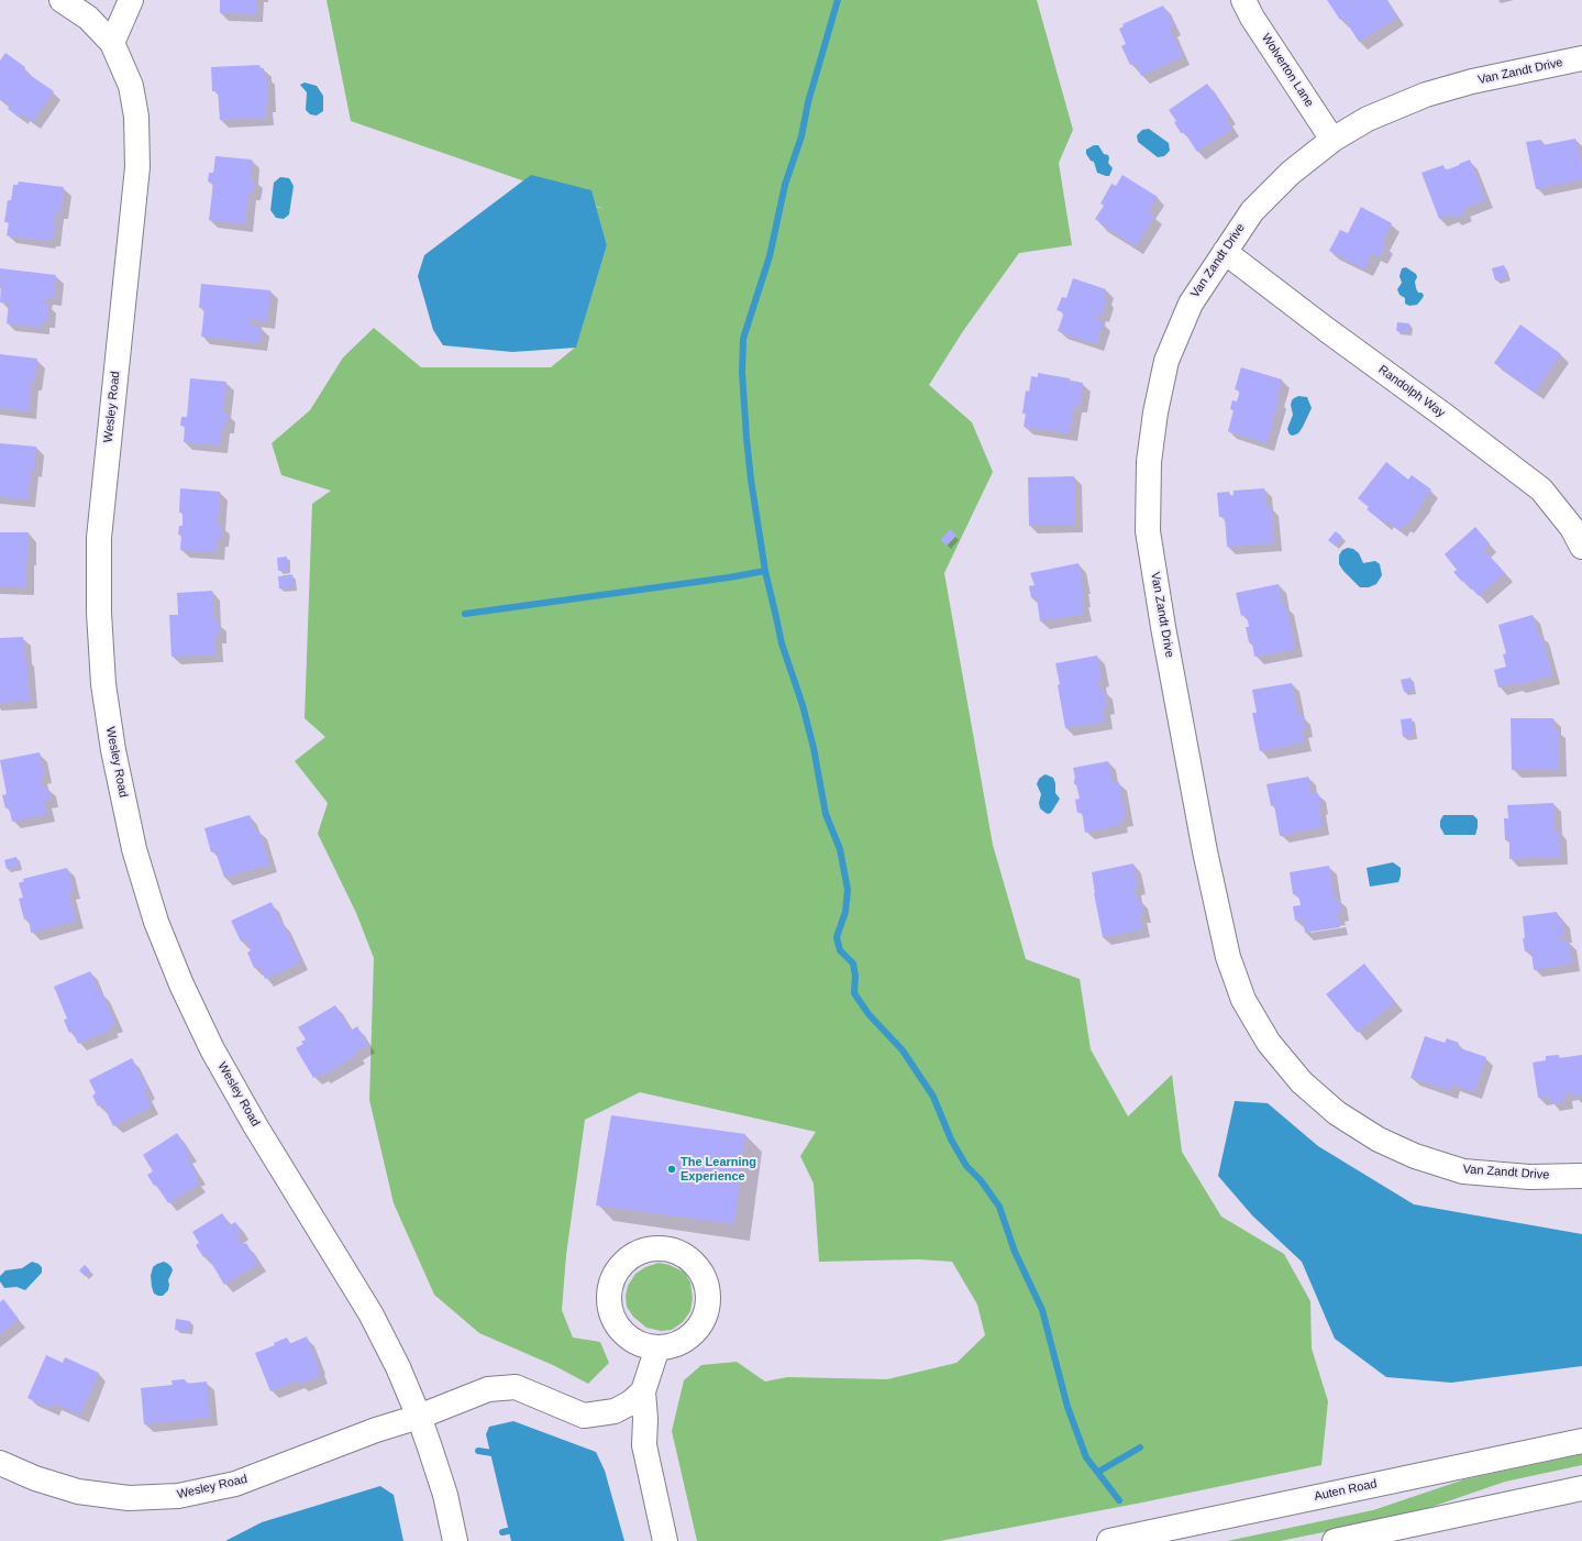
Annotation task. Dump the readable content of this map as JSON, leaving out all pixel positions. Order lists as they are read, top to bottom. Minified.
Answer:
{"streets":{"street":["Wolverton Lane","Van Zandt Drive","Randolph Way","Wesley Road","Auten Road"]},"crossings":[["Wolverton Lane","Van Zandt Drive"],["Van Zandt Drive","Randolph Way"]],"places":["The Learning Experience"]}
